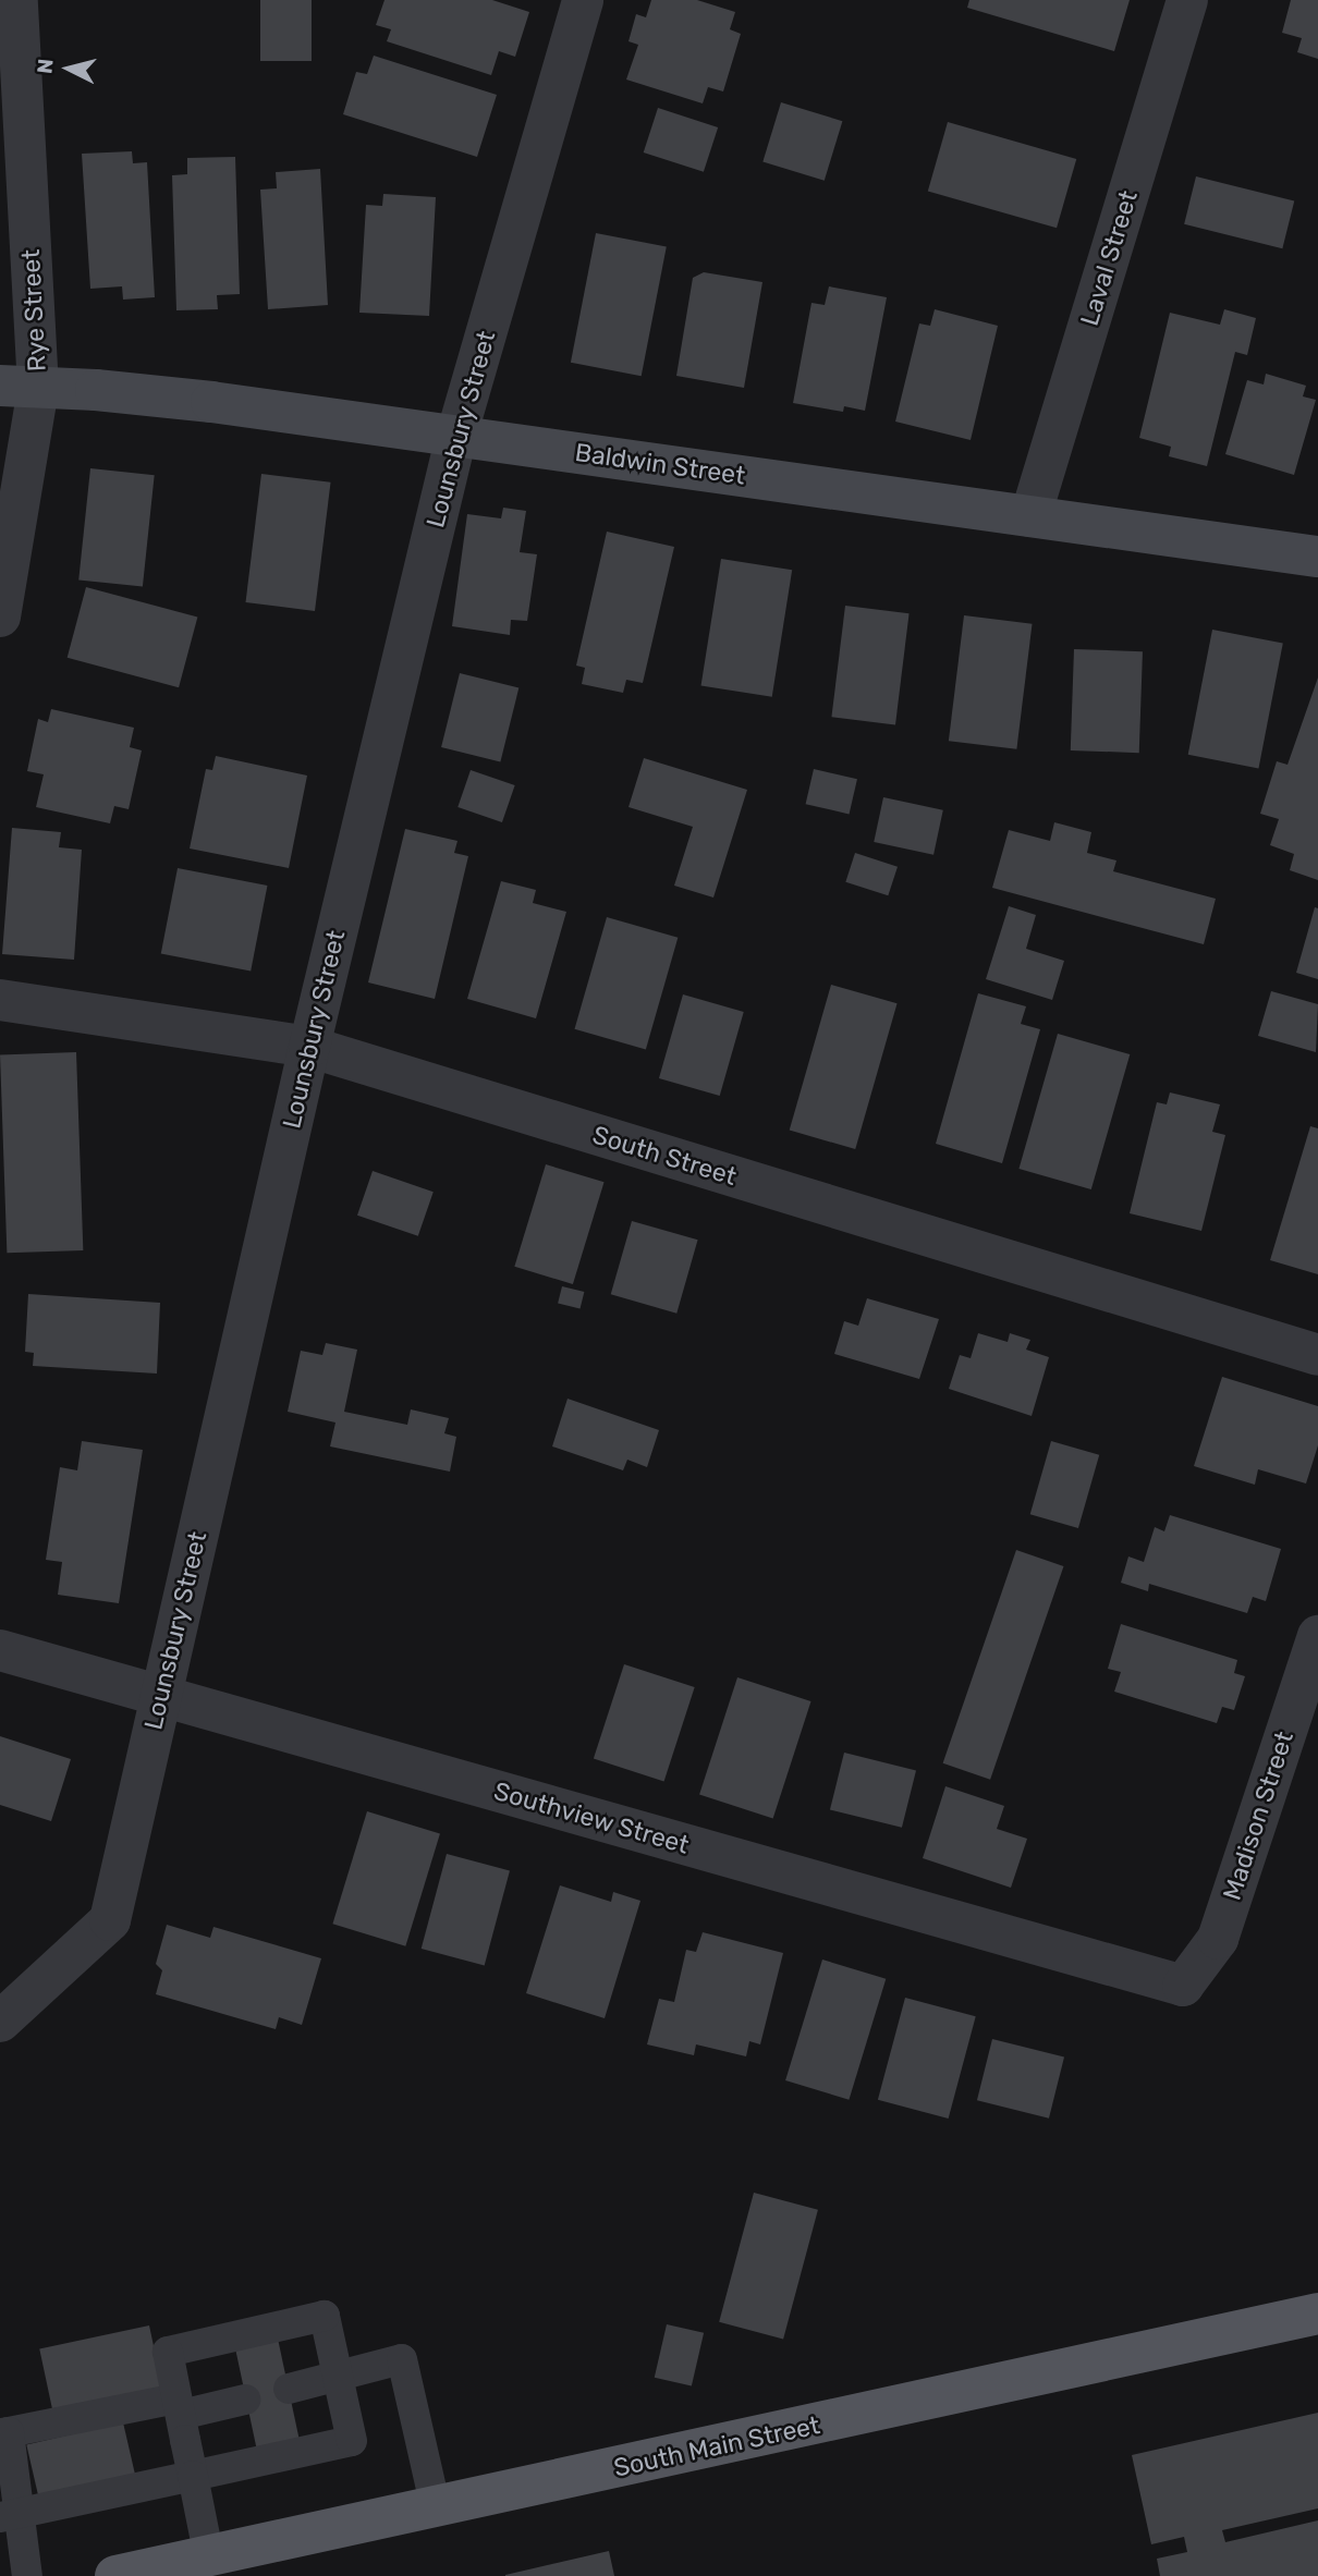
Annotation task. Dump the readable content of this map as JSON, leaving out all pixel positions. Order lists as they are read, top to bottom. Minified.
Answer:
{"streets":{"main road":["Baldwin Street","South Main Street"],"street":["Laval Street","Rye Street","Lounsbury Street","South Street","Madison Street","Southview Street"]},"crossings":[["Laval Street","Baldwin Street"],["Rye Street","Baldwin Street"],["Lounsbury Street","Baldwin Street"],["Lounsbury Street","South Street"],["Lounsbury Street","Southview Street"],["Madison Street","Southview Street"]],"north":"left"}
